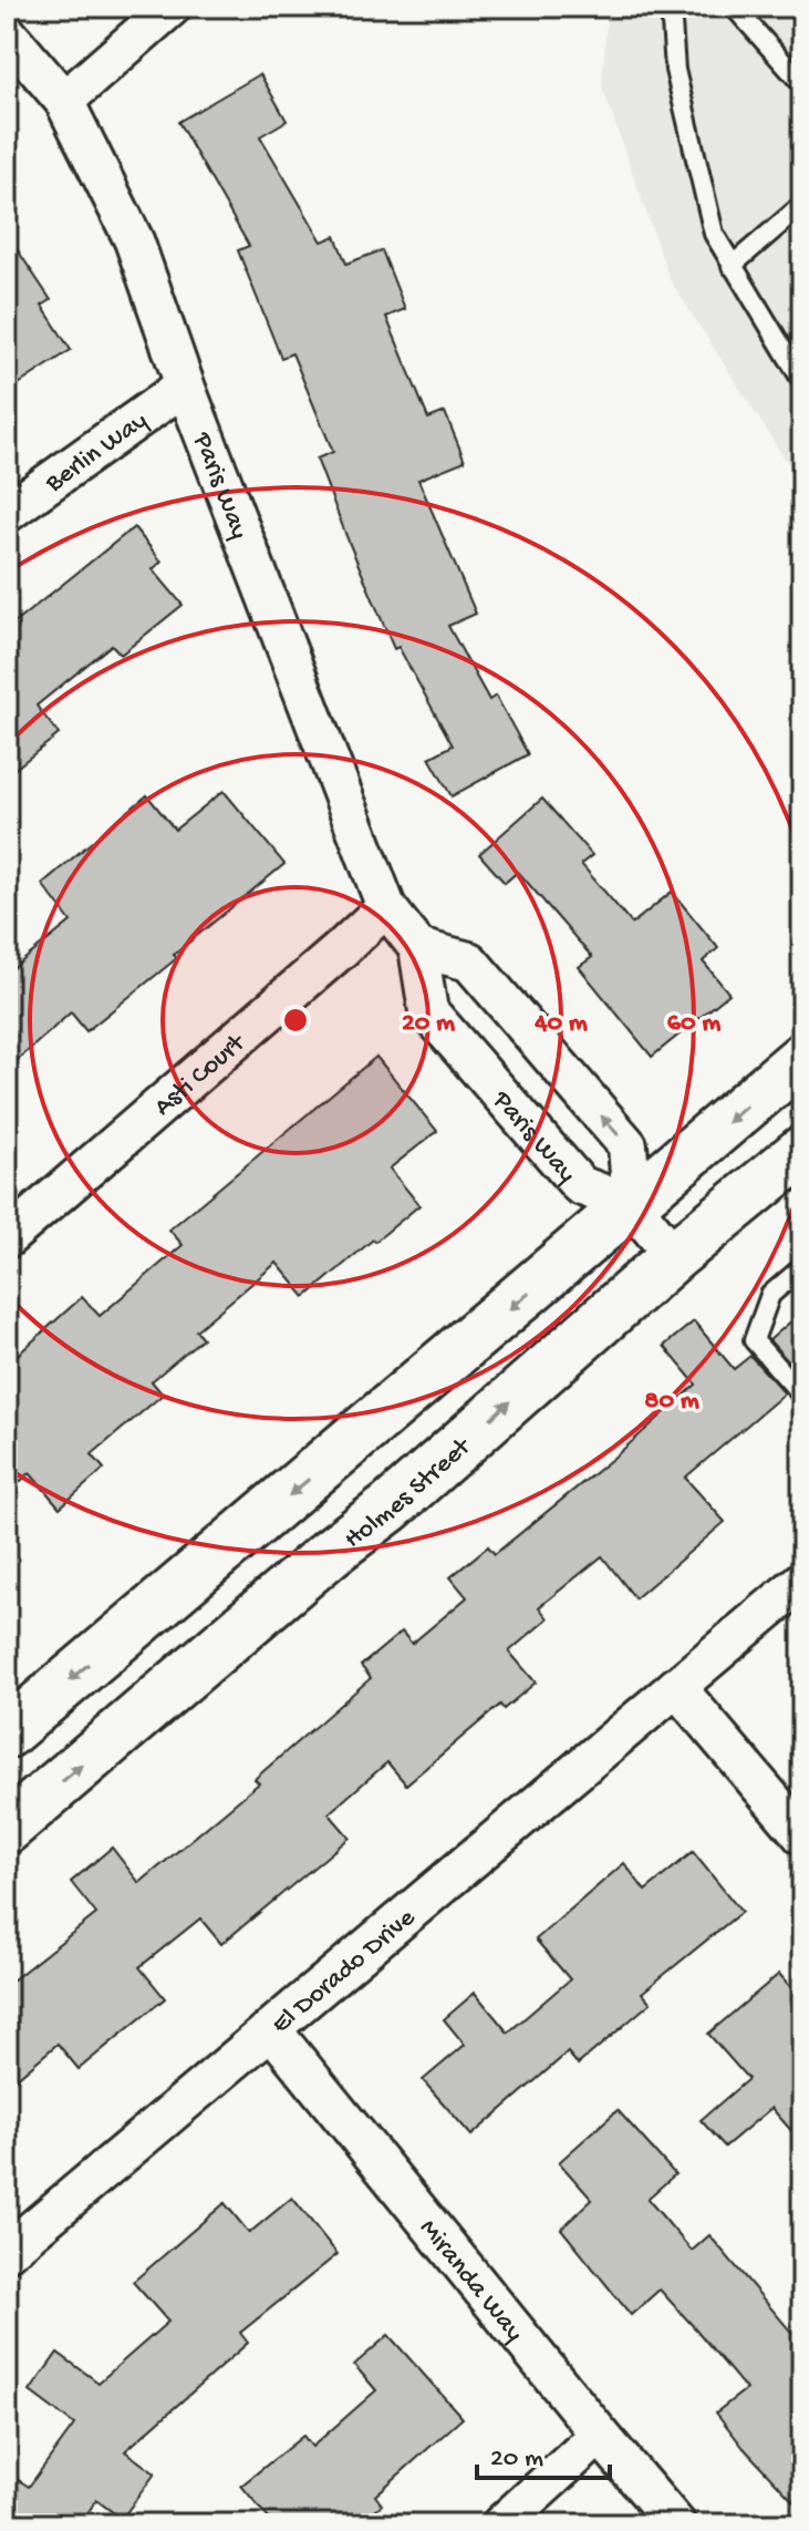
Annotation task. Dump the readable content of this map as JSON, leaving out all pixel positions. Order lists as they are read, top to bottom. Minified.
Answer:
{"streets":{"main road":["Holmes Street"],"street":["Berlin Way","Paris Way","Asti Court","El Dorado Drive","Miranda Way"]},"crossings":[["Berlin Way","Paris Way"],["Paris Way","Asti Court"],["Paris Way","Holmes Street"],["El Dorado Drive","Miranda Way"]],"scale_bar":"20 m","rings":["20 m","40 m","60 m","80 m"]}
